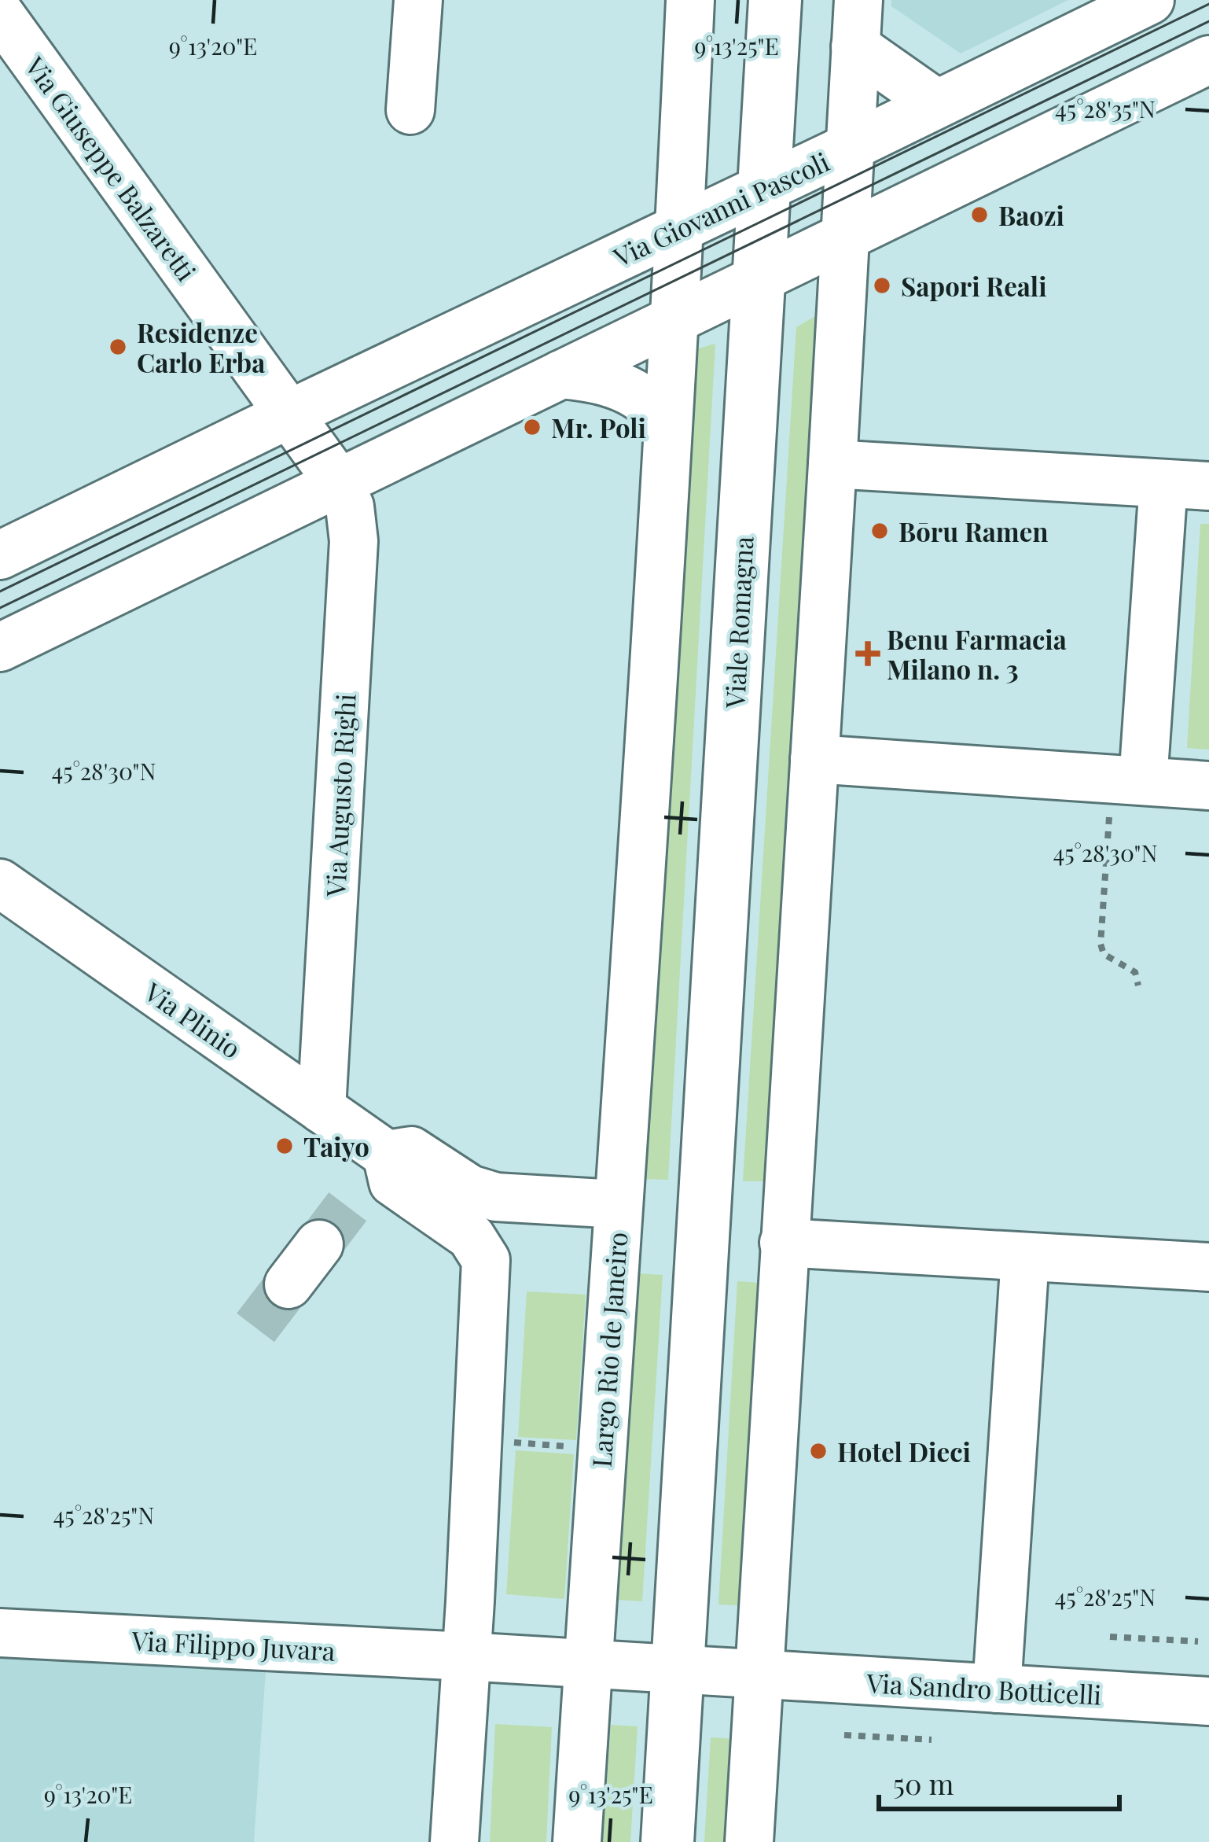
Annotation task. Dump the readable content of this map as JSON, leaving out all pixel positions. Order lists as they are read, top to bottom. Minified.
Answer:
{"streets":{"main road":["Viale Romagna"],"street":["Via Giuseppe Balzaretti","Via Giovanni Pascoli","Via Augusto Righi","Via Plinio","Largo Rio de Janeiro","Via Filippo Juvara","Via Sandro Botticelli"]},"crossings":[["Via Giuseppe Balzaretti","Via Giovanni Pascoli"],["Via Giovanni Pascoli","Viale Romagna"],["Via Augusto Righi","Via Plinio"],["Via Plinio","Largo Rio de Janeiro"]],"places":{"other":["Baozi","Sapori Reali","Residenze Carlo Erba","Mr. Poli","Bōru Ramen","Taiyo","Hotel Dieci"],"health":["Benu Farmacia Milano n. 3"]},"scale_bar":"50 m","coordinates":["9°13'20\"E","9°13'25\"E","45°28'35\"N","45°28'30\"N","45°28'25\"N"]}
